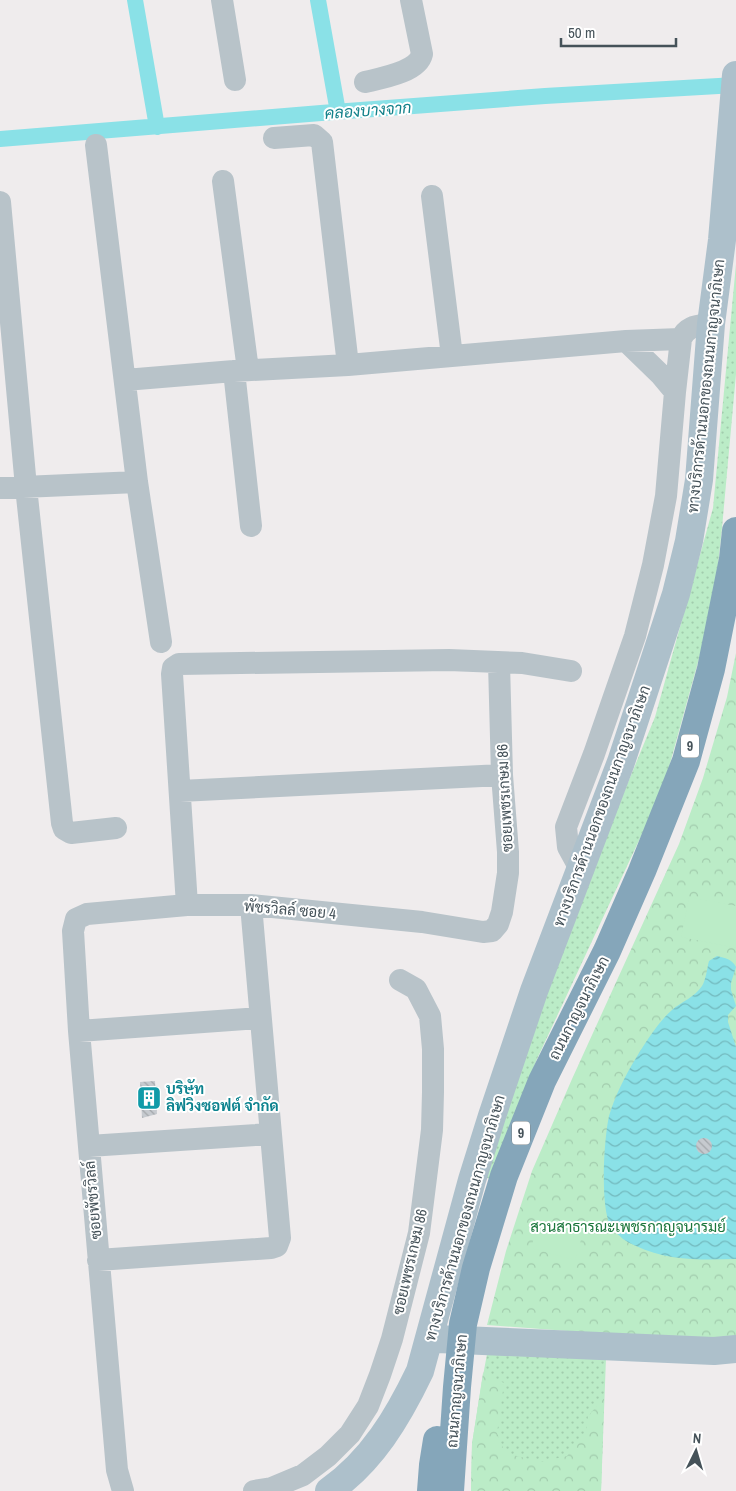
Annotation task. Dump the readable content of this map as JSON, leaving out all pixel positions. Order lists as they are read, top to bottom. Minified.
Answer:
{"streets":{"highway":["9","ถนนกาญจนาภิเษก"],"main road":["ทางบริการด้านนอกของถนนกาญจนาภิเษก"],"street":["ซอยเพชรเกษม 86","พัชรวิลล์ ซอย 4","ซอยพัชรวิลล์"]},"crossings":[["ซอยเพชรเกษม 86","พัชรวิลล์ ซอย 4"],["พัชรวิลล์ ซอย 4","ซอยพัชรวิลล์"]],"water":["คลองบางจาก"],"parks":["สวนสาธารณะเพชรกาญจนารมย์"],"places":{"building":["บริษัท ลิฟวิ่งซอฟต์ จำกัด"]},"scale_bar":"50 m","north":"top"}
